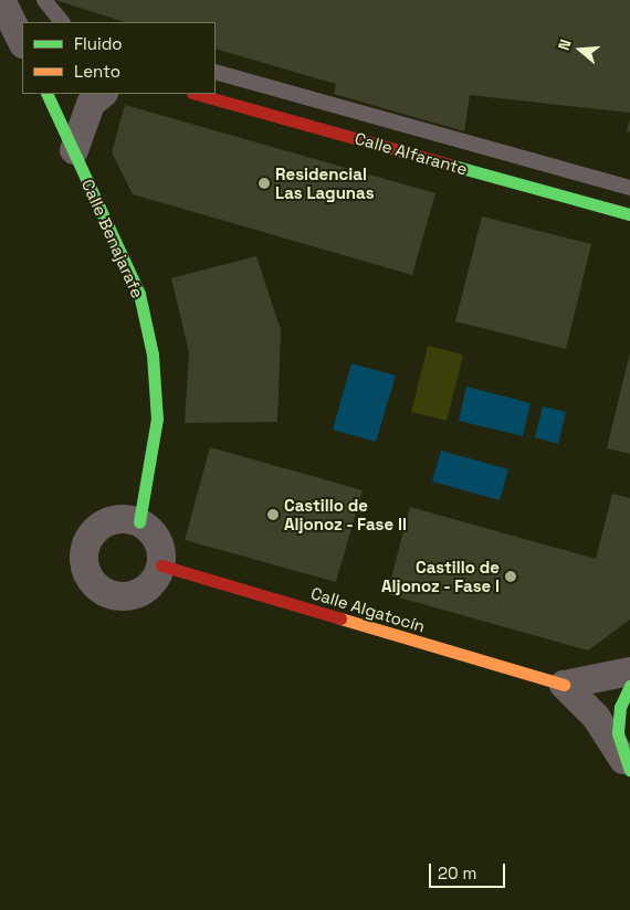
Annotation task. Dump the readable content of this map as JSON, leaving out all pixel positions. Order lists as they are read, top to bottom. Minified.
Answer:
{"streets":{"street":["Calle Alfarante","Calle Benajarafe","Calle Algatocín"]},"crossings":[["Calle Benajarafe","Calle Algatocín"]],"places":["Residencial Las Lagunas","Castillo de Aljonoz - Fase II","Castillo de Aljonoz - Fase I"],"legend":["Fluido","Lento"],"scale_bar":"20 m","north":"left"}
